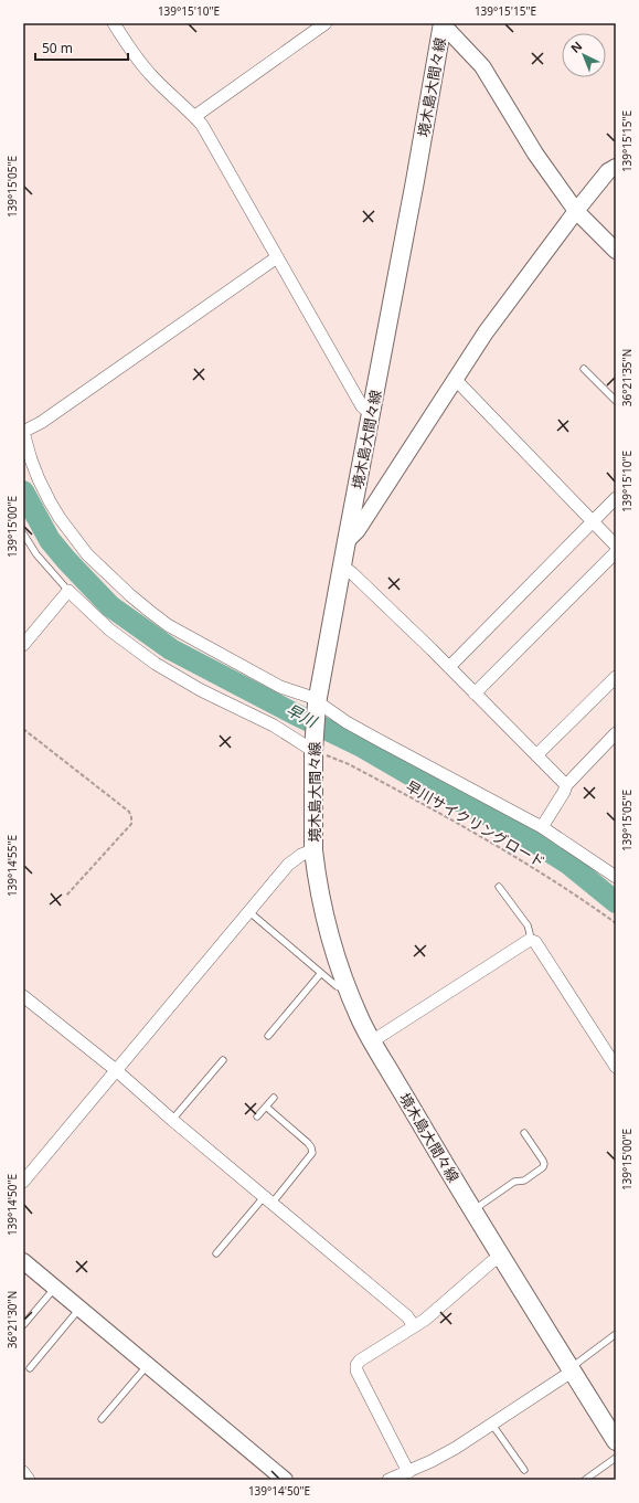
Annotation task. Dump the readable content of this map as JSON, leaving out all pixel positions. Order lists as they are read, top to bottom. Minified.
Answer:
{"streets":{"main road":["境木島大間々線"],"path":["早川サイクリングロード"]},"crossings":[["境木島大間々線","早川サイクリングロード"]],"water":["早川"],"scale_bar":"50 m","north":"top left","coordinates":["139°15'10\"E","139°15'15\"E","139°15'05\"E","36°21'35\"N","139°15'00\"E","139°14'55\"E","139°14'50\"E","36°21'30\"N"]}
